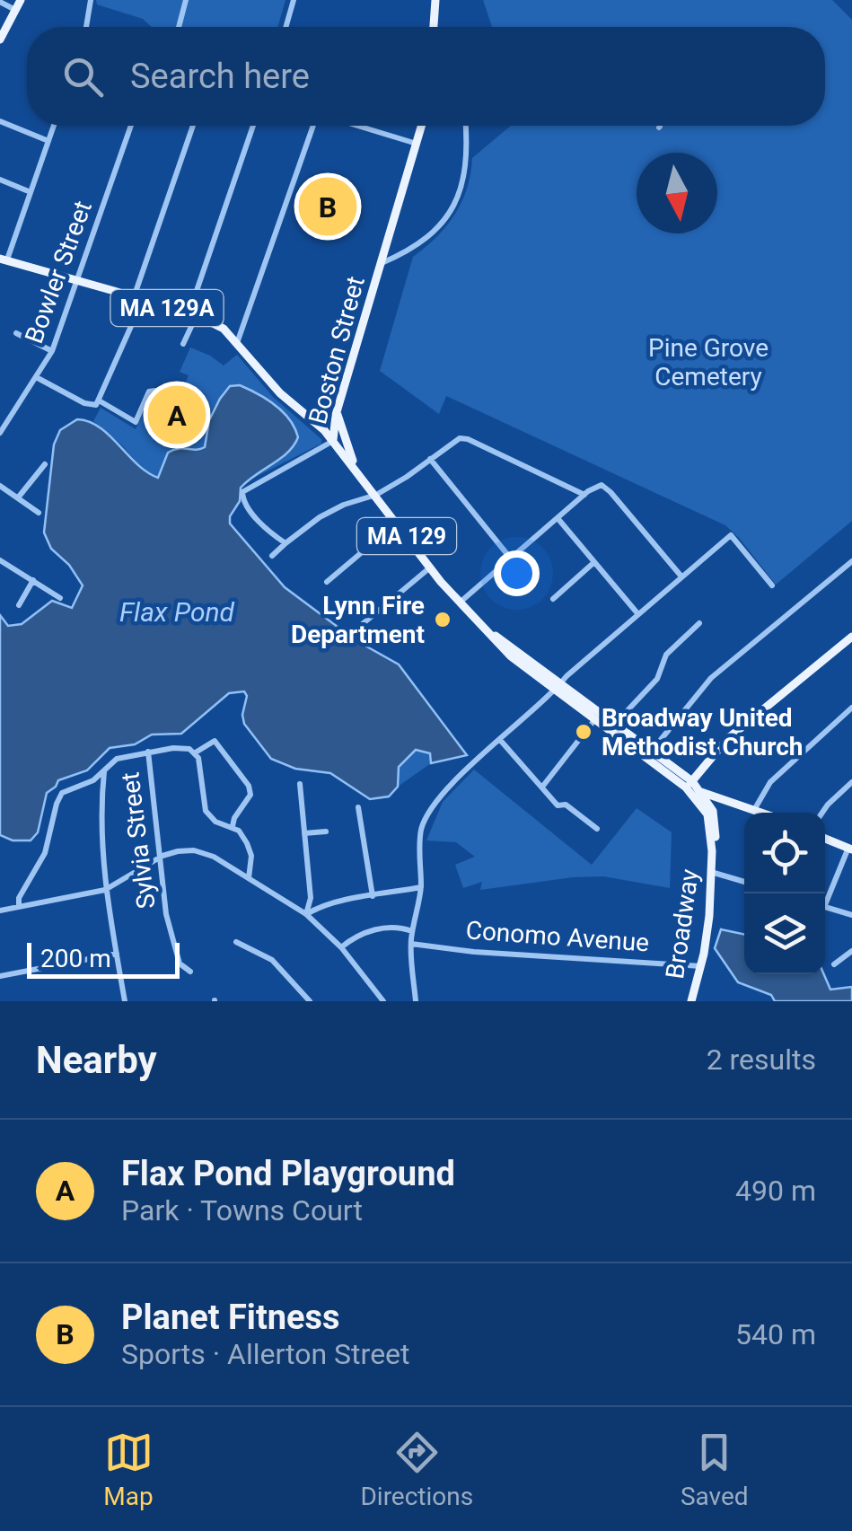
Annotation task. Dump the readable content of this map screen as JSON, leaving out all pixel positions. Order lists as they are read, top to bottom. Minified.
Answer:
{"streets":{"main road":["MA 129A","Boston Street","MA 129","Broadway"],"street":["Bowler Street","Sylvia Street","Conomo Avenue"]},"crossings":[["Bowler Street","MA 129A"],["MA 129A","Boston Street"],["MA 129A","Broadway"],["Boston Street","MA 129"],["Boston Street","Broadway"],["MA 129","Broadway"],["Broadway","Conomo Avenue"]],"water":["Flax Pond"],"parks":["Pine Grove Cemetery"],"places":["Lynn Fire Department","Broadway United Methodist Church"],"scale_bar":"200 m","north":"bottom","page":{"search":"Search here","pins":["B","A"],"scale":"200 m","heading":["Nearby","2 results"],"list":[{"mark":"A","name":"Flax Pond Playground","note":"Park · Towns Court","value":"490 m"},{"mark":"B","name":"Planet Fitness","note":"Sports · Allerton Street","value":"540 m"}],"nav":["Map","Directions","Saved"]}}
